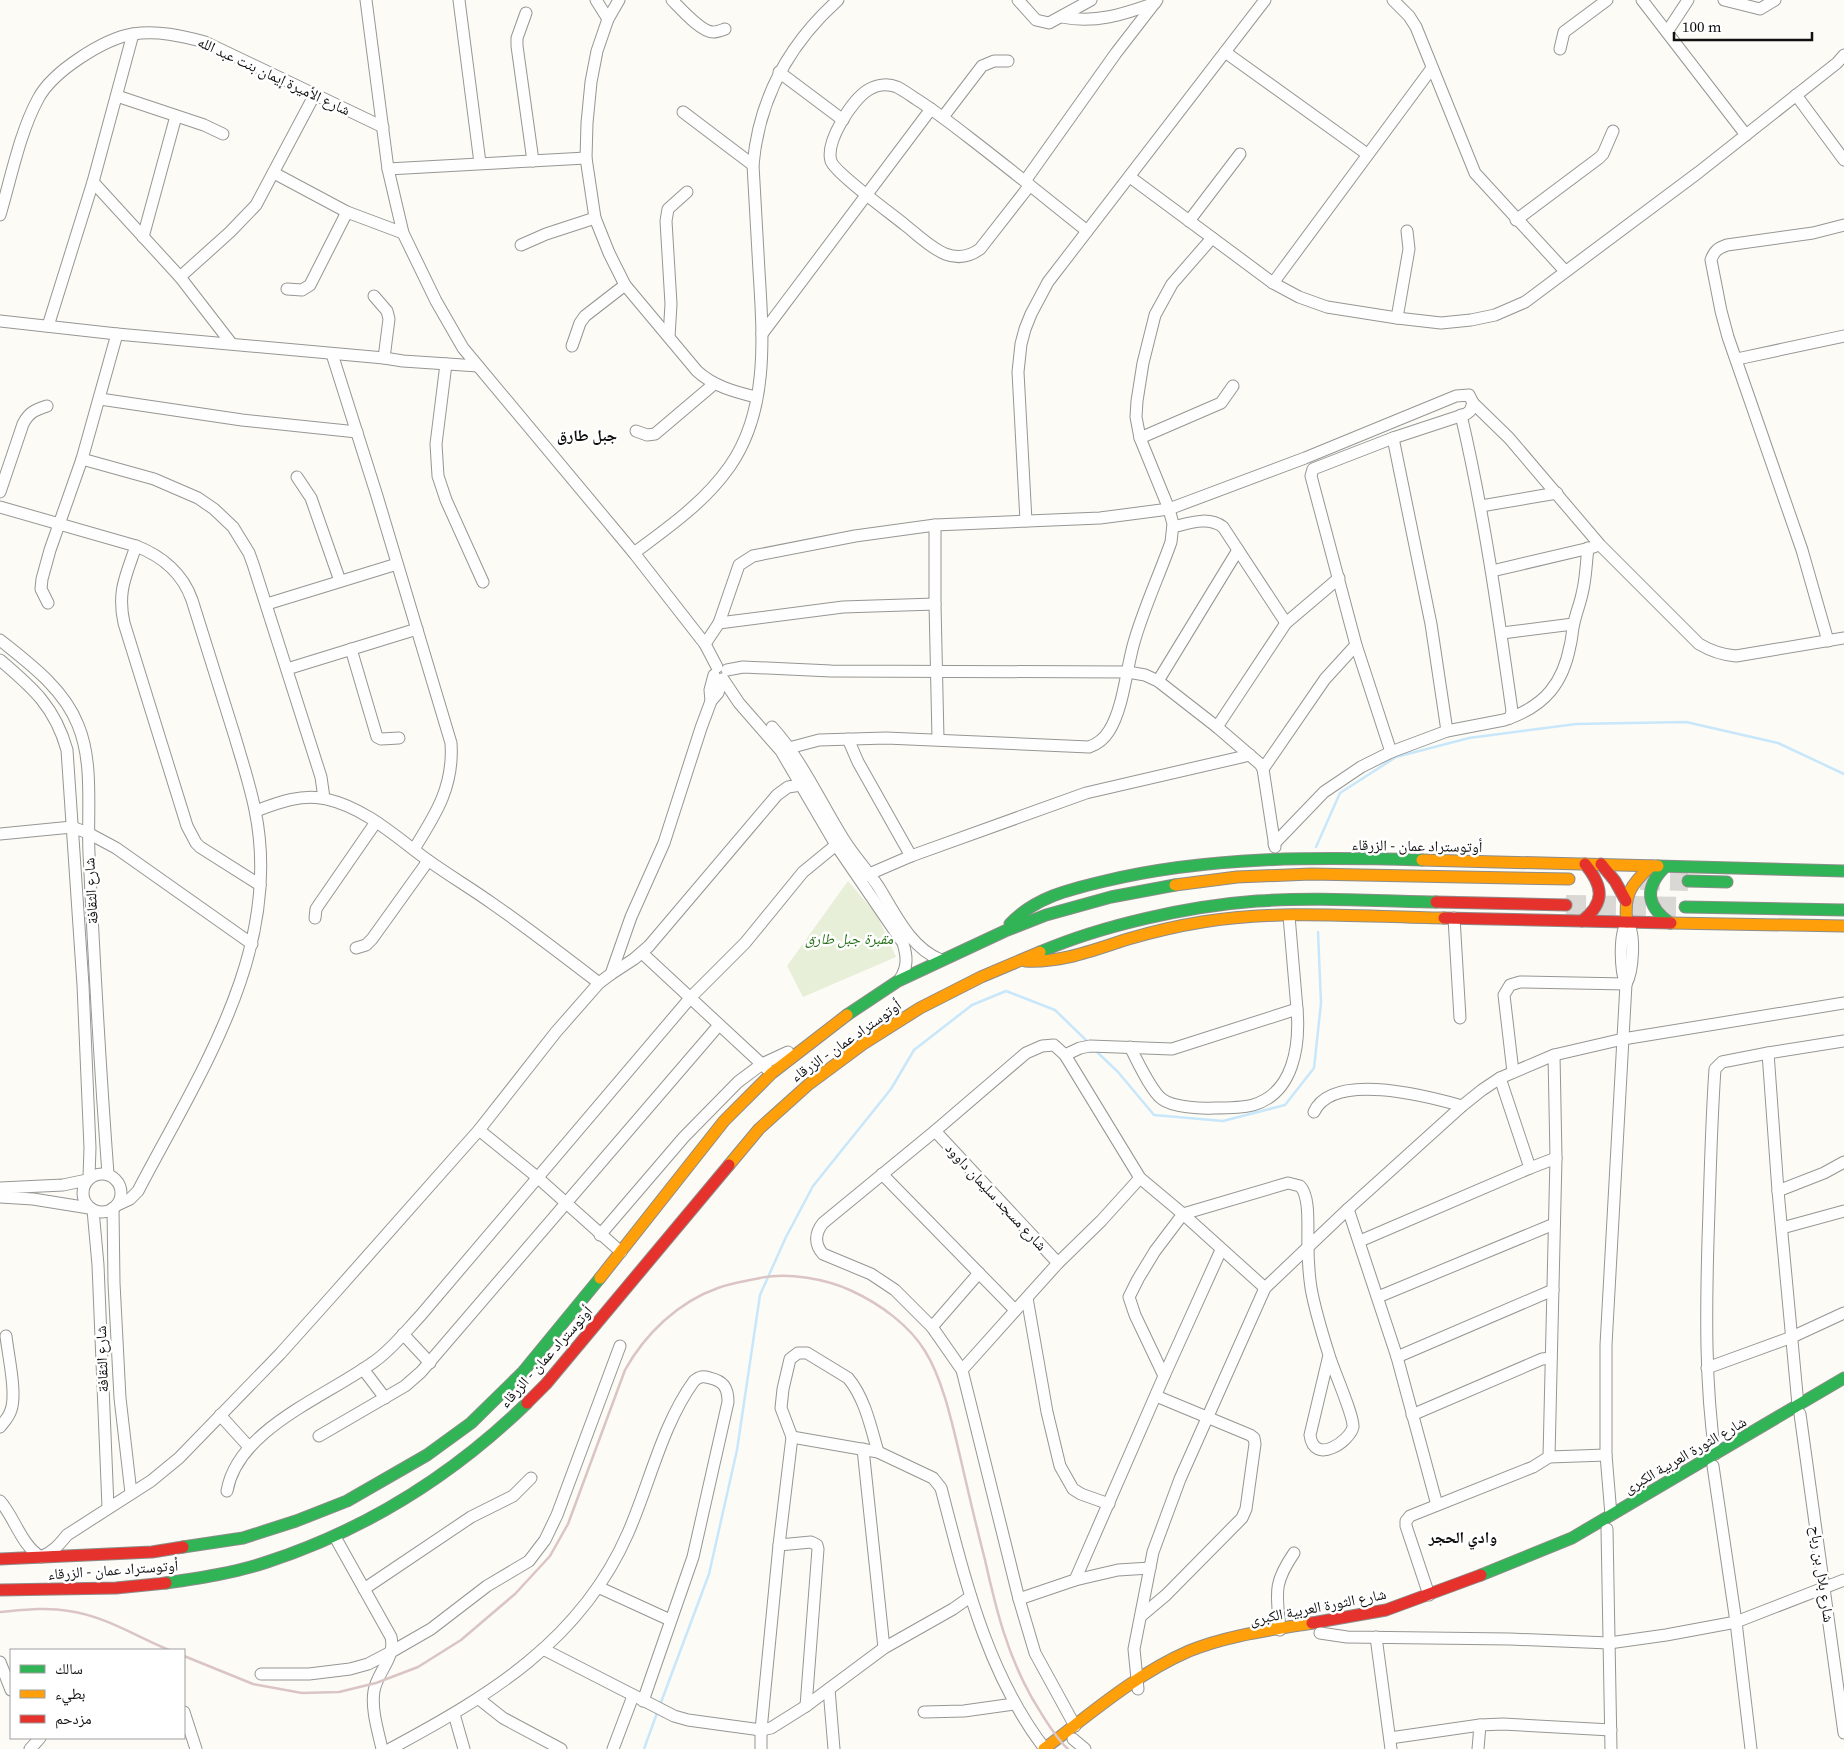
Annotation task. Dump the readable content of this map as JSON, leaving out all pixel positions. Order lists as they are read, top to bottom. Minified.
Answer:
{"streets":{"main road":["أوتوستراد عمان - الزرقاء","شارع الثورة العربية الكبرى"],"street":["شارع الأميرة إيمان بنت عبد الله","شارع الثقافة","شارع مسجد سليمان داوود","شارع بلال بن رباح"]},"crossings":[["شارع الثورة العربية الكبرى","شارع بلال بن رباح"]],"districts":["جبل طارق","وادي الحجر"],"parks":["مقبرة جبل طارق"],"legend":["سالك","بطيء","مزدحم"],"scale_bar":"100 m"}
